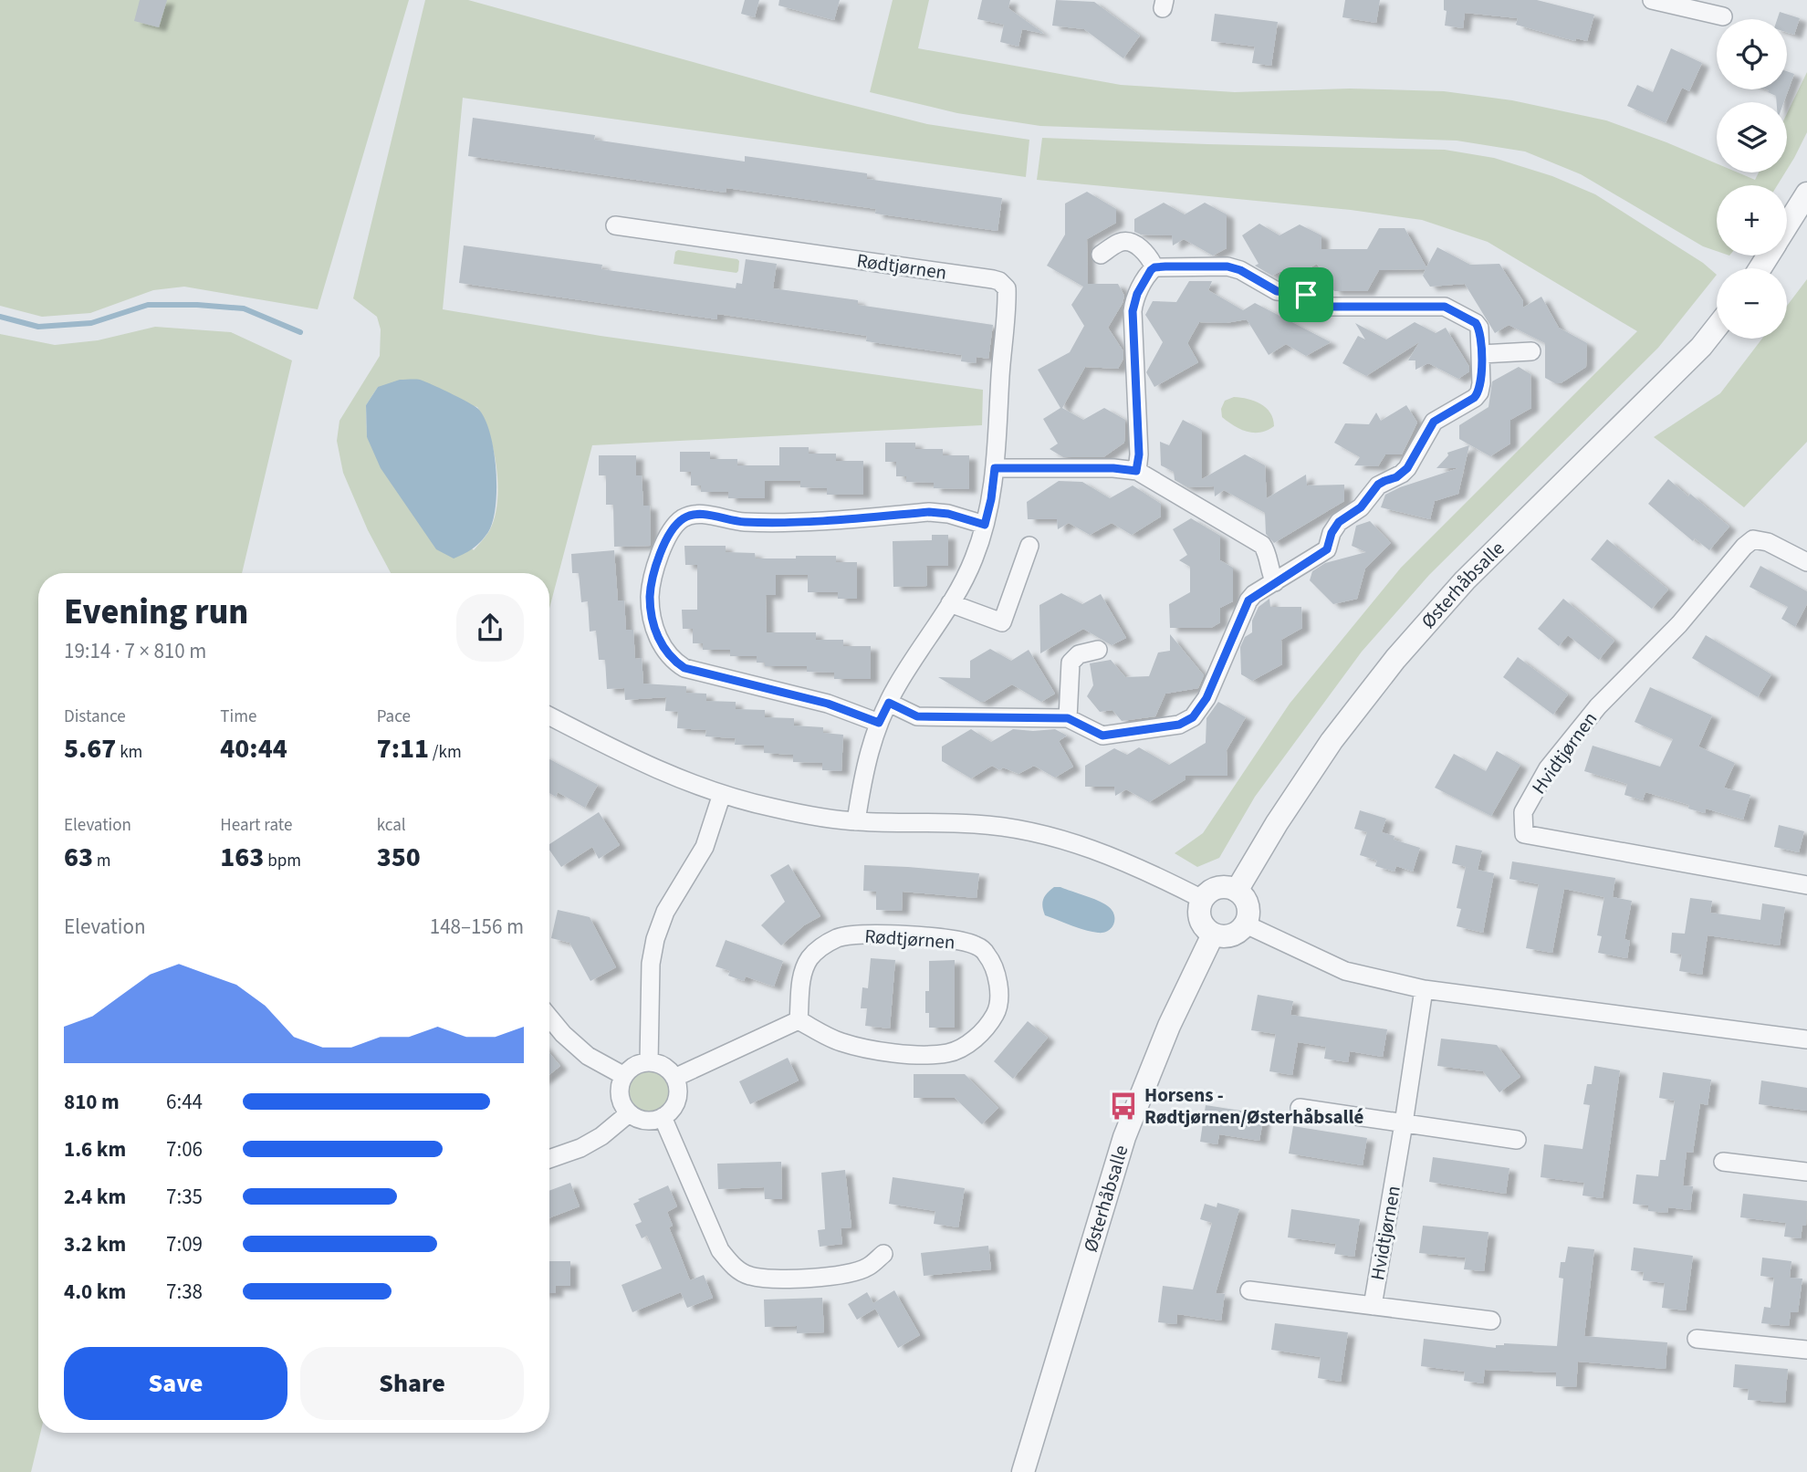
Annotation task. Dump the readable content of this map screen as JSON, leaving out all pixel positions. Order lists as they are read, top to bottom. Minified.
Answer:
{"streets":{"street":["Rødtjørnen","Østerhåbsalle","Hvidtjørnen"]},"places":{"bus stop":["Horsens - Rødtjørnen/Østerhåbsallé"]},"page":{"map_buttons":["+","−"],"heading":["Evening run","19:14 · 7 × 810 m"],"stats":[["Distance","5.67 km"],["Time","40:44"],["Pace","7:11 /km"],["Elevation","63 m"],["Heart rate","163 bpm"],["kcal","350"]],"chart":["Elevation","148–156 m"],"list":[{"name":"810 m","note":"6:44"},{"name":"1.6 km","note":"7:06"},{"name":"2.4 km","note":"7:35"},{"name":"3.2 km","note":"7:09"},{"name":"4.0 km","note":"7:38"}],"buttons":["Save","Share"]}}
